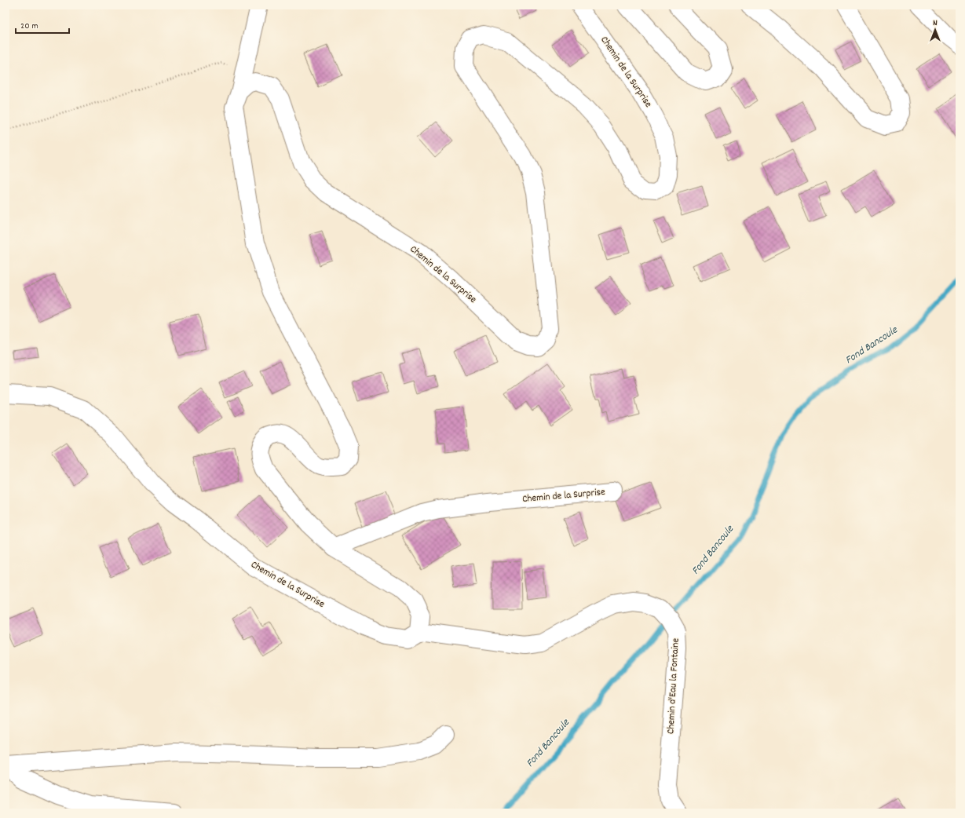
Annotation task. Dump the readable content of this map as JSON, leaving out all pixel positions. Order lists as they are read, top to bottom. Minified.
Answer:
{"streets":{"main road":["Chemin de la Surprise","Chemin d'Eau la Fontaine"]},"crossings":[["Chemin de la Surprise","Chemin d'Eau la Fontaine"]],"water":["Fond Bancoule"],"scale_bar":"20 m","north":"top"}
